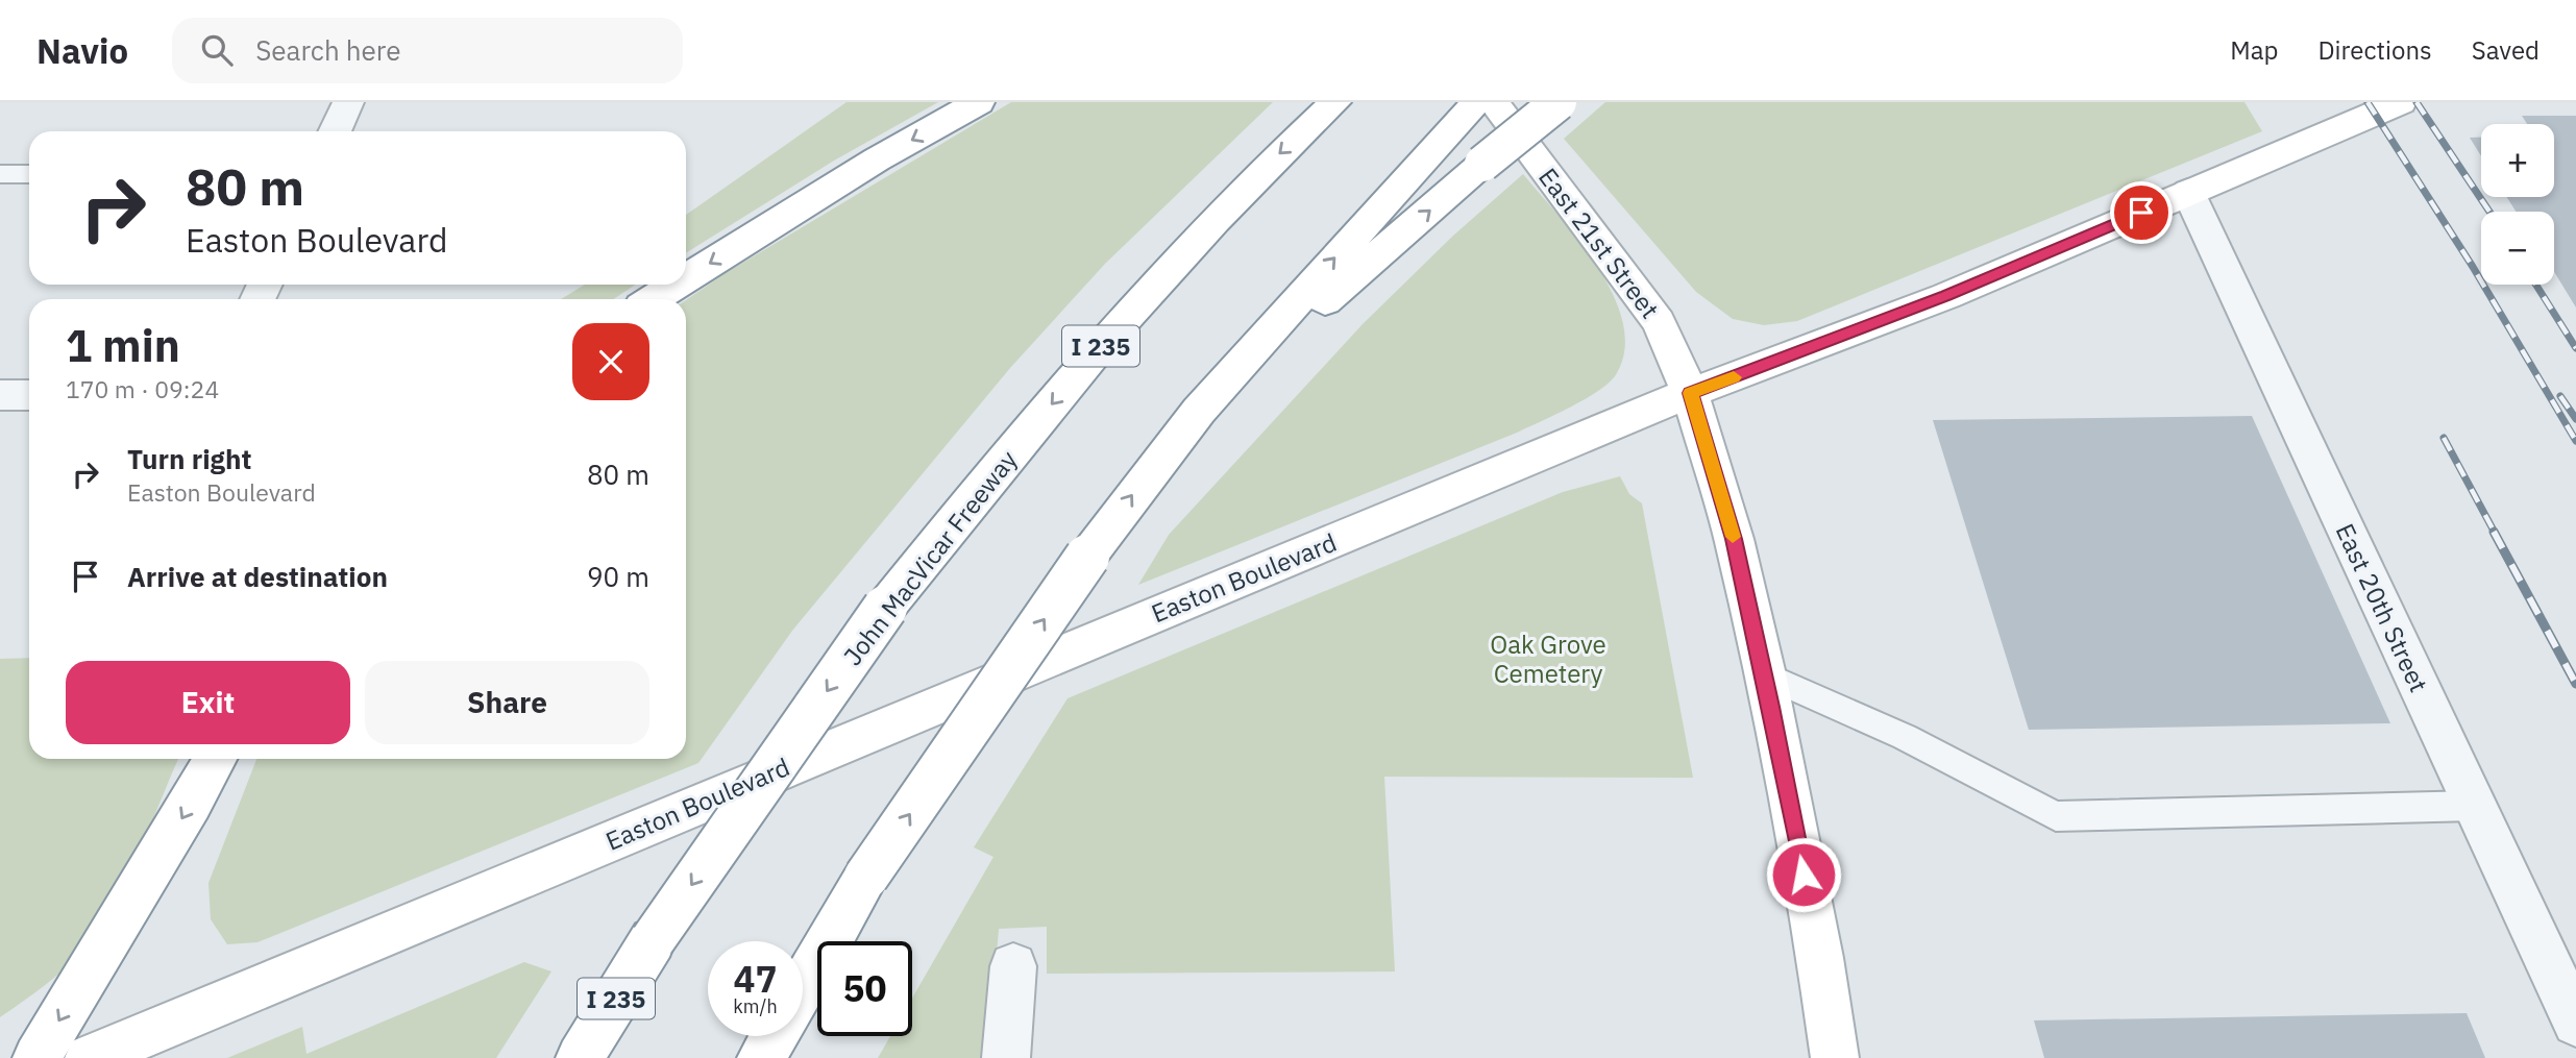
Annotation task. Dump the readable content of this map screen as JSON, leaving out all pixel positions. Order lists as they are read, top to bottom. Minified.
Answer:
{"streets":{"main road":["East 21st Street","I 235","John MacVicar Freeway","Easton Boulevard"],"street":["East 20th Street"]},"crossings":[["East 21st Street","Easton Boulevard"],["Easton Boulevard","East 20th Street"]],"parks":["Oak Grove Cemetery"],"page":{"header":"Navio","search":"Search here","nav":["Map","Directions","Saved"],"map_buttons":["+","−"],"turn":["80 m","Easton Boulevard"],"heading":["1 min","170 m · 09:24"],"list":[{"name":"Turn right","note":"Easton Boulevard","value":"80 m"},{"name":"Arrive at destination","value":"90 m"}],"buttons":["Exit","Share"],"speed":"47 km/h","limit":"50"}}
